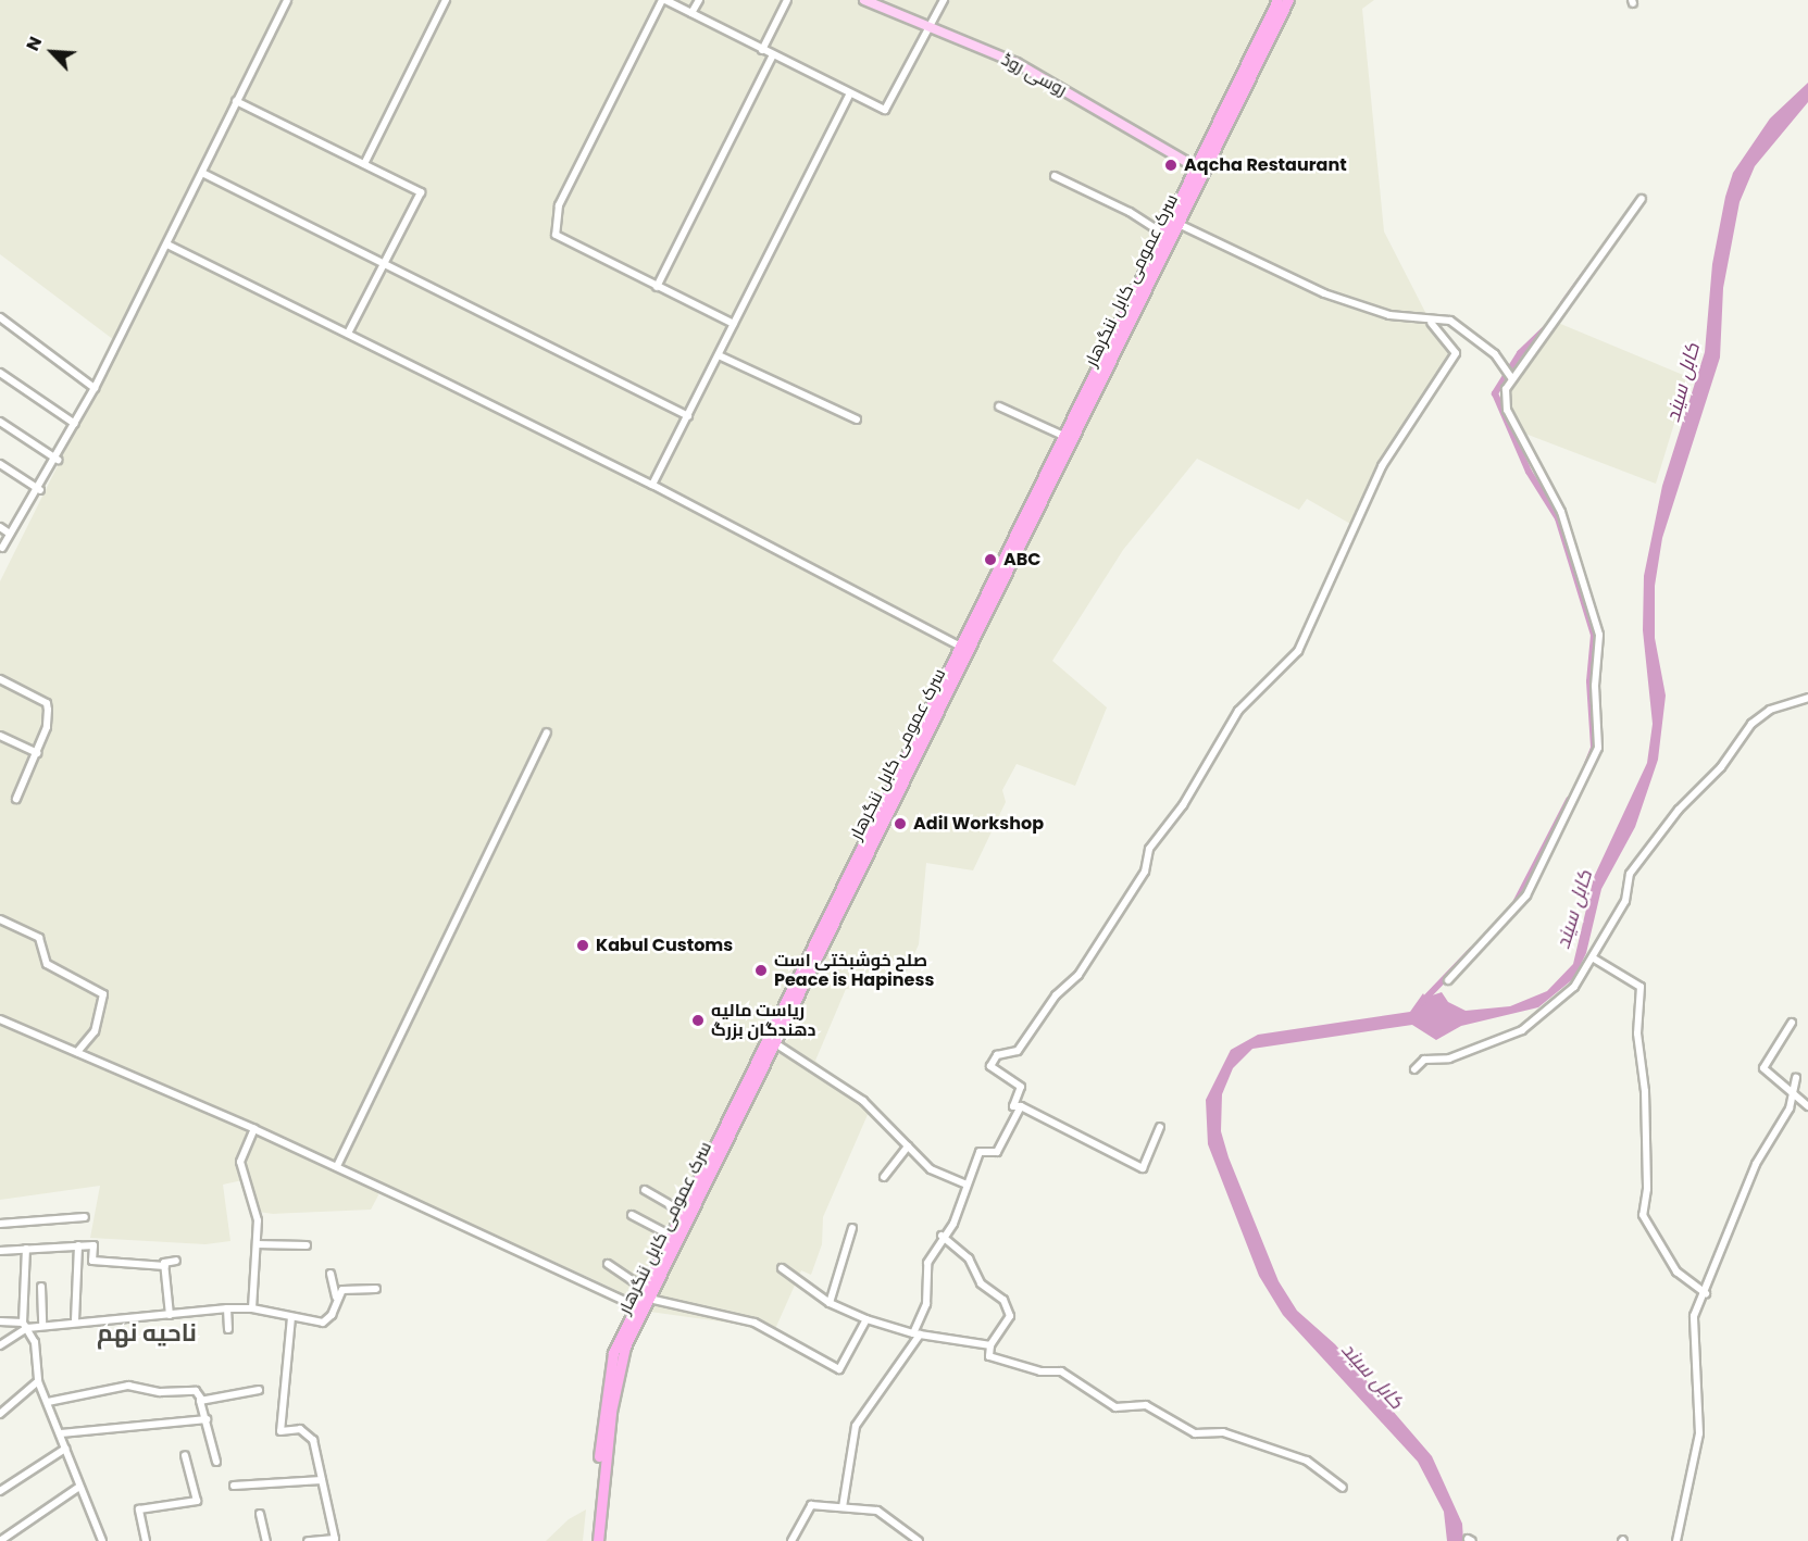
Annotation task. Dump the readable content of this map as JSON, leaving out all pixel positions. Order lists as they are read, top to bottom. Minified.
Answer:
{"streets":{"highway":["سرک عمومی کابل ننگرهار"],"main road":["روسی روڈ"]},"crossings":[["روسی روڈ","سرک عمومی کابل ننگرهار"]],"districts":["ناحیه نهم"],"water":["کابل سيند"],"places":["Aqcha Restaurant","ABC","Adil Workshop","Kabul Customs","صلح خوشبختی است Peace is Hapiness","ریاست مالیه دهندگان بزرگ"],"north":"top left"}
